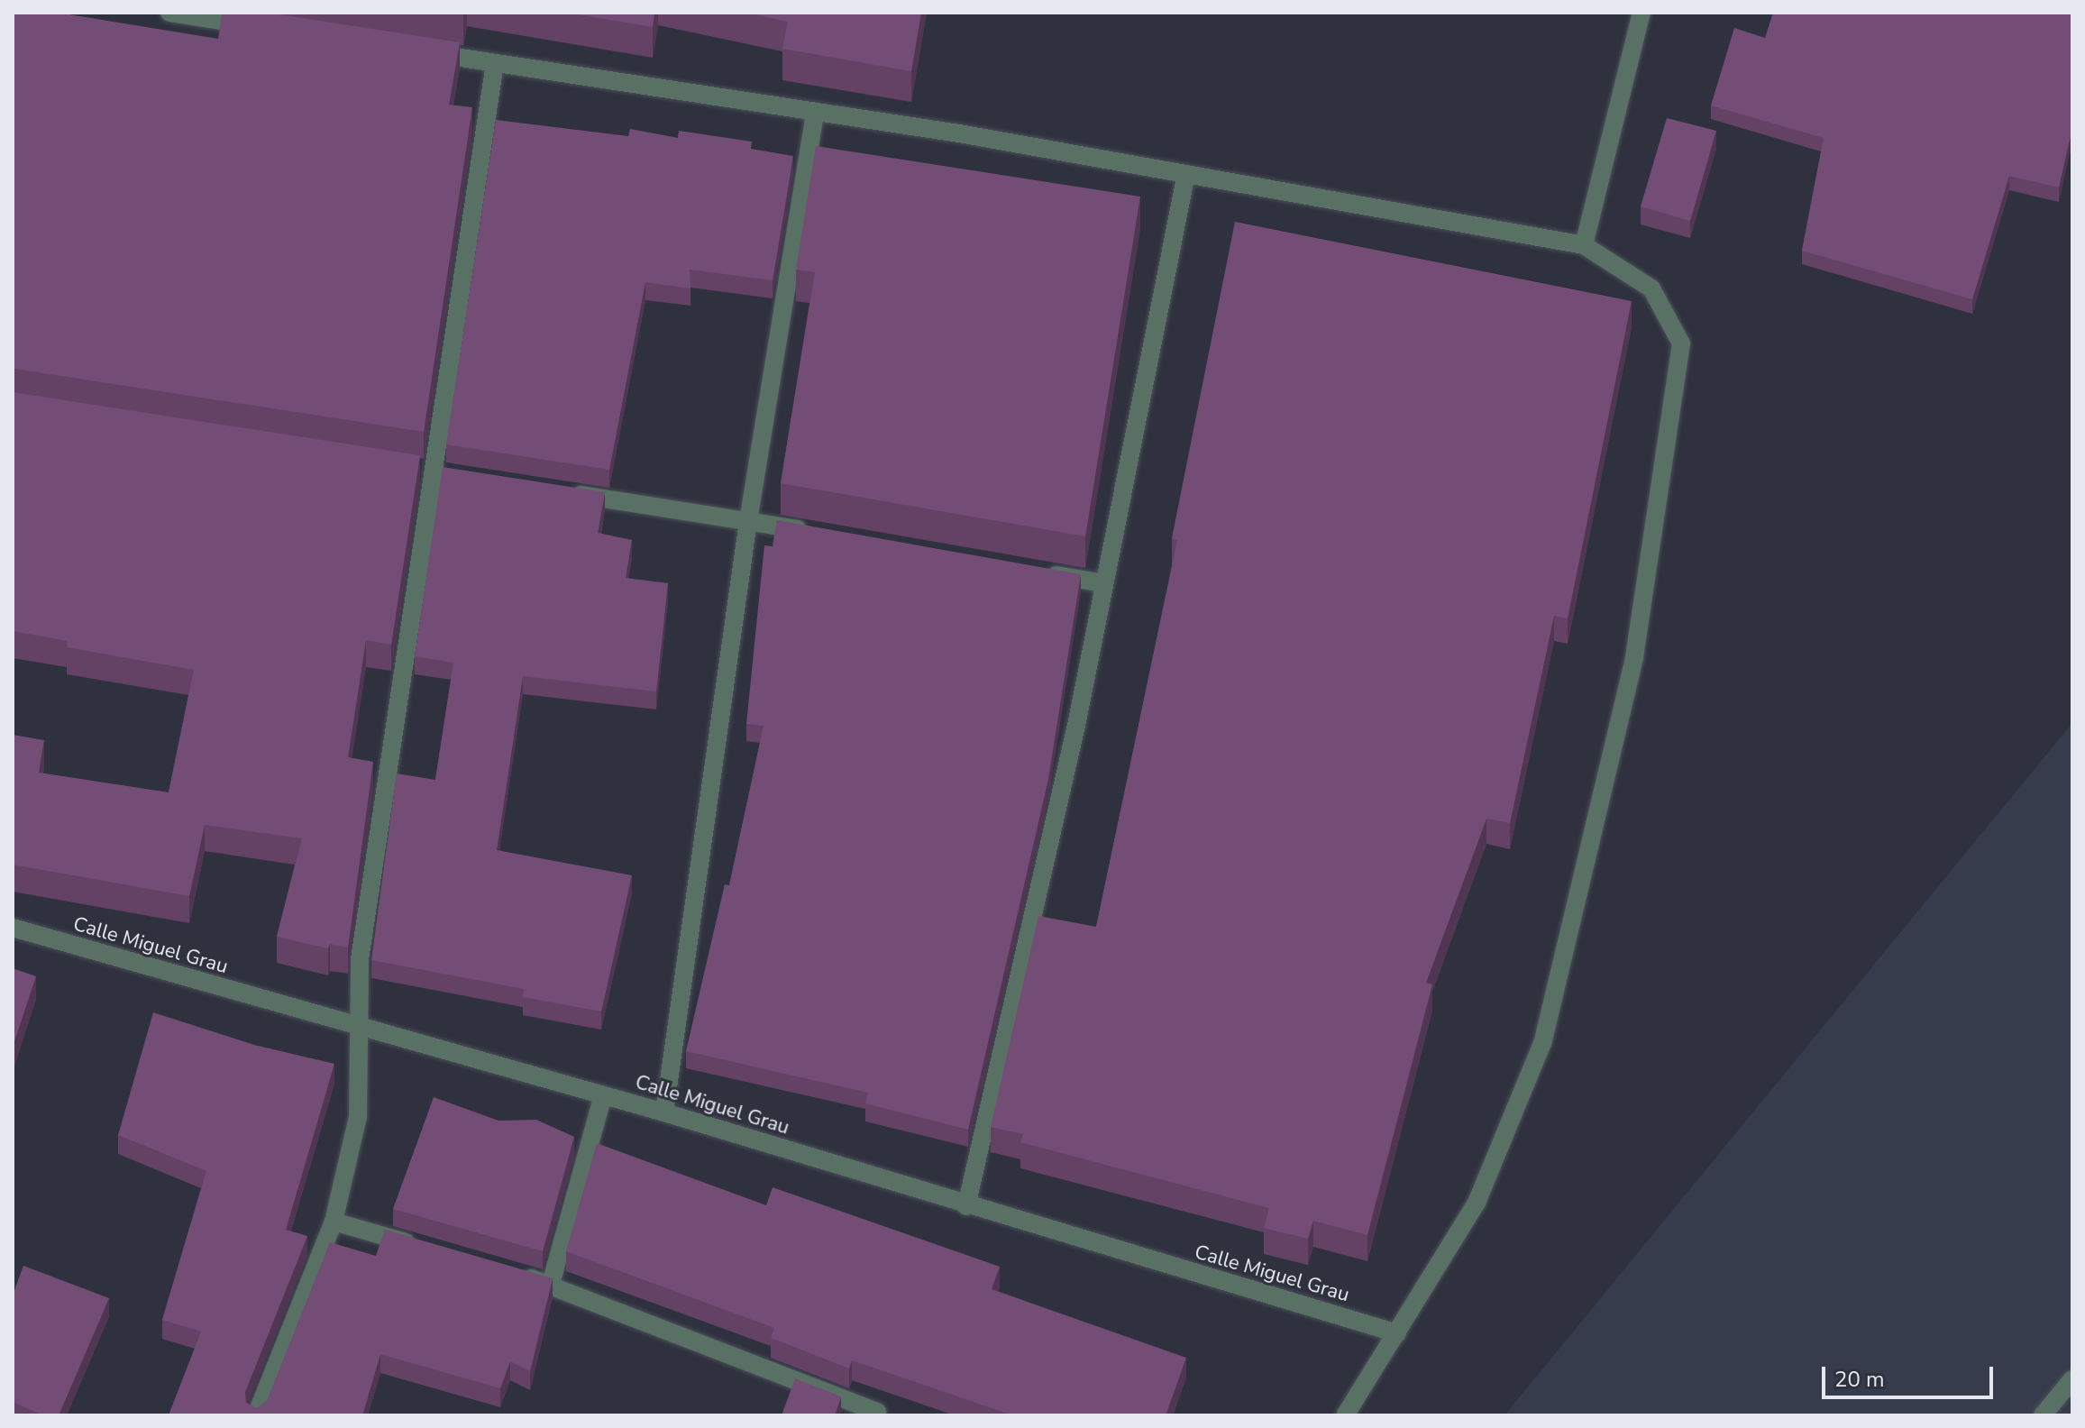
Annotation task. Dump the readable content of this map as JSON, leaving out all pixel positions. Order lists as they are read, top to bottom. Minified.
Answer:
{"streets":{"street":["Calle Miguel Grau"]},"scale_bar":"20 m"}
